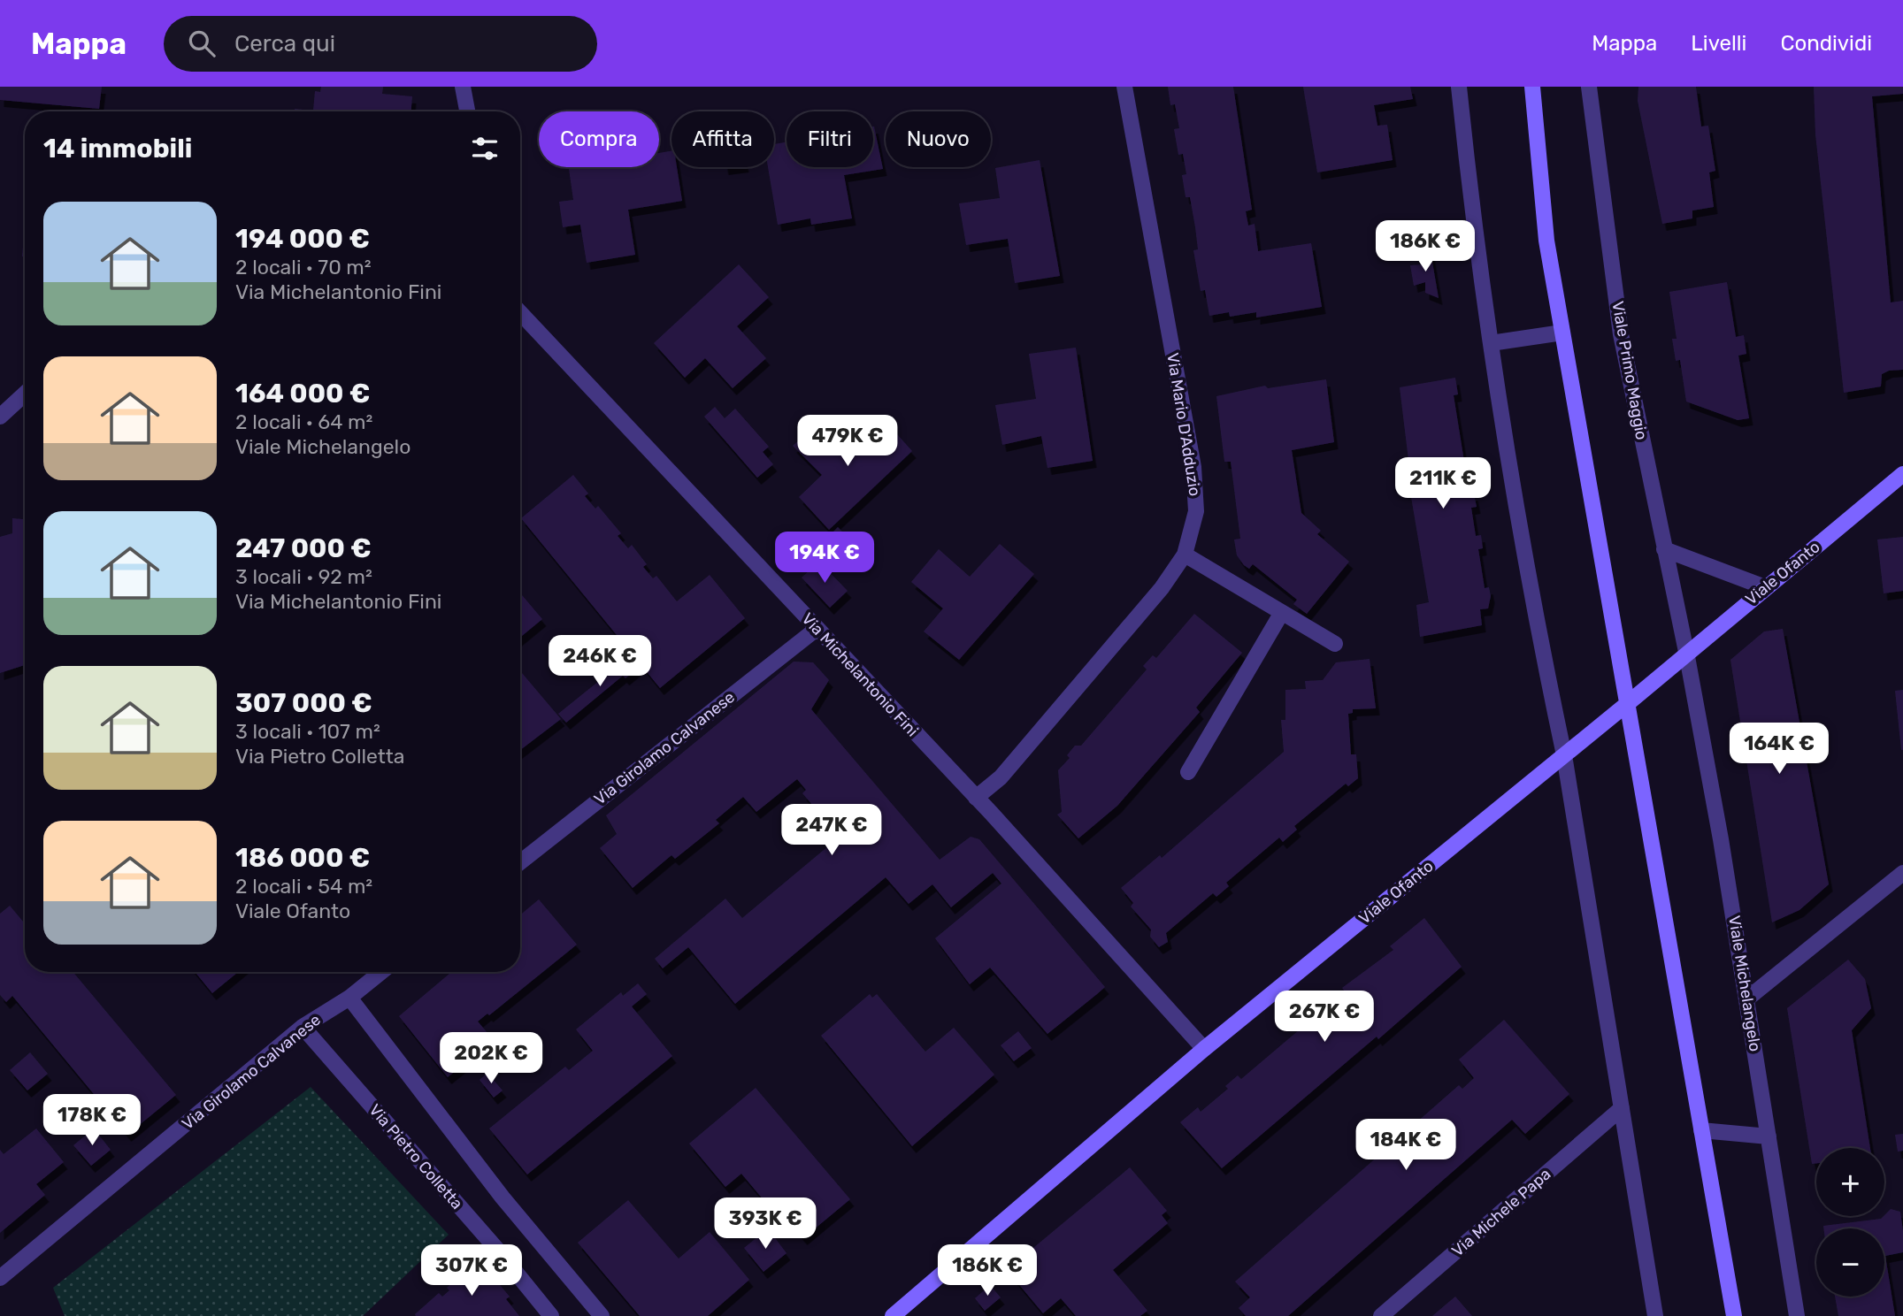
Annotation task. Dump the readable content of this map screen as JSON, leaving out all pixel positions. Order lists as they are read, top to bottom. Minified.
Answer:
{"streets":{"main road":["Viale Ofanto"],"street":["Viale Primo Maggio","Via Mario D'Adduzio","Via Michelantonio Fini","Via Girolamo Calvanese","Viale Michelangelo","Via Pietro Colletta","Via Michele Papa"]},"crossings":[["Viale Primo Maggio","Viale Ofanto"],["Viale Primo Maggio","Viale Michelangelo"],["Via Mario D'Adduzio","Via Michelantonio Fini"],["Viale Ofanto","Via Michelantonio Fini"],["Viale Ofanto","Viale Michelangelo"],["Via Michelantonio Fini","Via Girolamo Calvanese"],["Via Girolamo Calvanese","Via Pietro Colletta"]],"page":{"header":"Mappa","search":"Cerca qui","nav":["Mappa","Livelli","Condividi"],"chip":["Compra","Affitta","Filtri","Nuovo"],"heading":"14 immobili","list":[{"name":"194 000 €","note":"2 locali · 70 m² · Via Michelantonio Fini"},{"name":"164 000 €","note":"2 locali · 64 m² · Viale Michelangelo"},{"name":"247 000 €","note":"3 locali · 92 m² · Via Michelantonio Fini"},{"name":"307 000 €","note":"3 locali · 107 m² · Via Pietro Colletta"},{"name":"186 000 €","note":"2 locali · 54 m² · Viale Ofanto"}],"price":["186K €","479K €","211K €","194K €","246K €","164K €","247K €","267K €","202K €","178K €","184K €","393K €","307K €","186K €"],"map_buttons":["+","−"]}}
